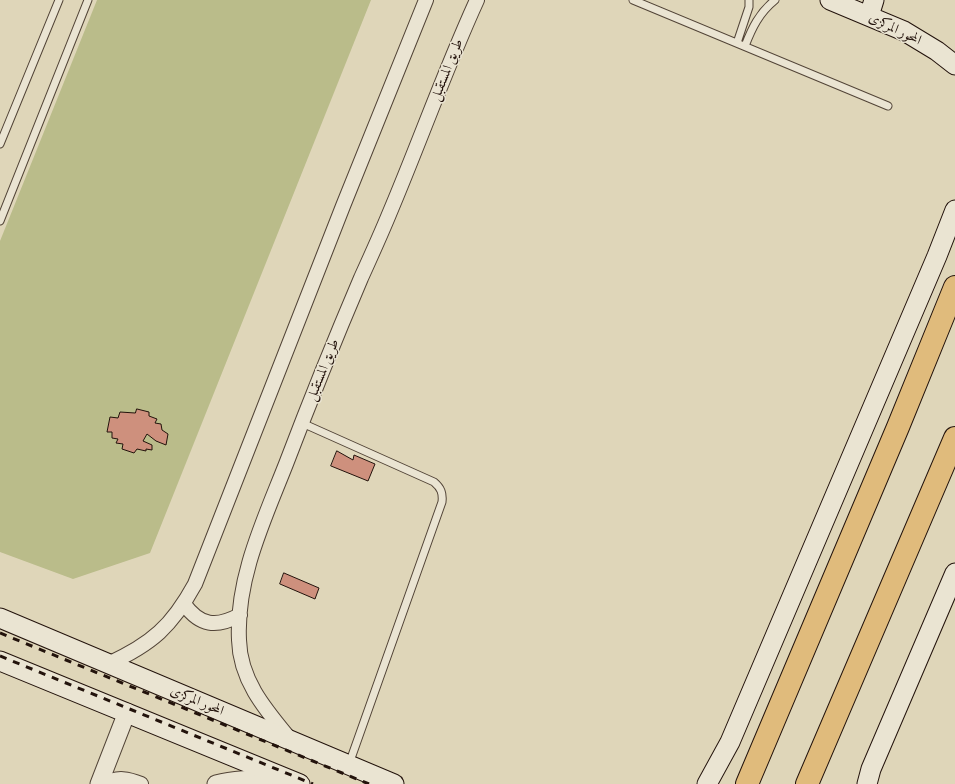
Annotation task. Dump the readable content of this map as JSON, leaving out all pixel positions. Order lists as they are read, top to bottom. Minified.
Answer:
{"streets":{"main road":["المحور المركزى"],"street":["طريق المستقبل"]},"crossings":[["المحور المركزى","طريق المستقبل"]]}
